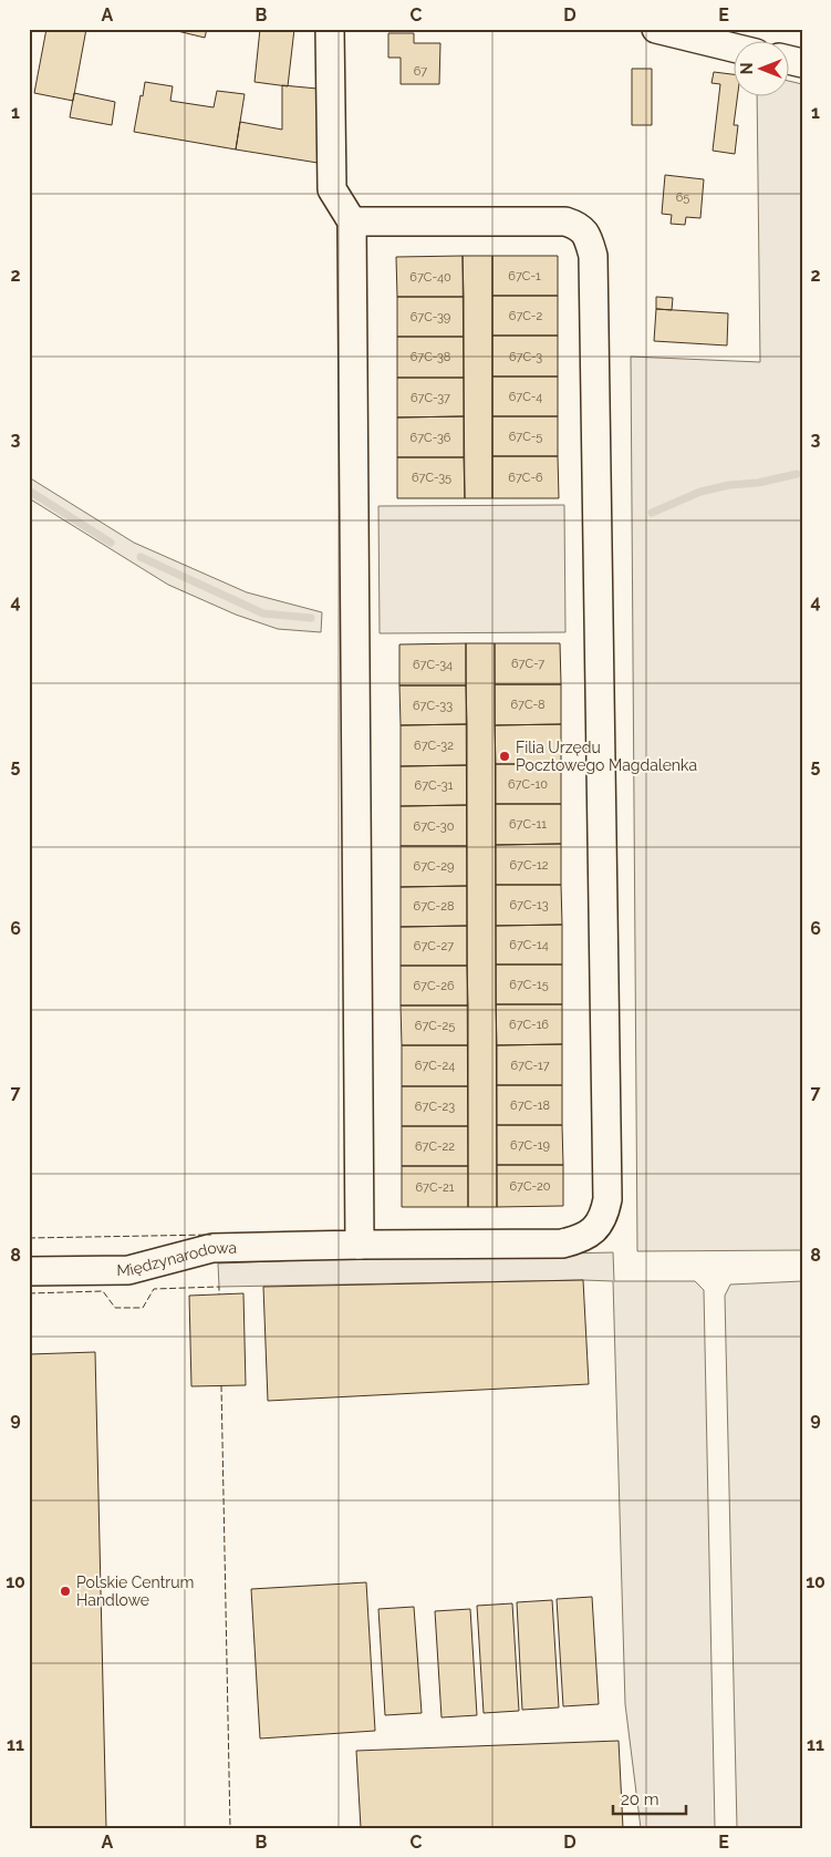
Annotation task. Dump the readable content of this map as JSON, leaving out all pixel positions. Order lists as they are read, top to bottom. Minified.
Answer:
{"streets":{"street":["Międzynarodowa"]},"places":["Filia Urzędu Pocztowego Magdalenka","Polskie Centrum Handlowe"],"house_numbers":["67","65","67C-1","67C-40","67C-2","67C-39","67C-38","67C-3","67C-4","67C-37","67C-5","67C-36","67C-35","67C-6","67C-7","67C-34","67C-8","67C-33","67C-32","67C-10","67C-31","67C-11","67C-30","67C-12","67C-29","67C-13","67C-28","67C-14","67C-27","67C-15","67C-26","67C-16","67C-25","67C-24","67C-17","67C-18","67C-23","67C-19","67C-22","67C-20","67C-21"],"scale_bar":"20 m","north":"left","grid":{"columns":["A","B","C","D","E"],"rows":["1","2","3","4","5","6","7","8","9","10","11"]}}
